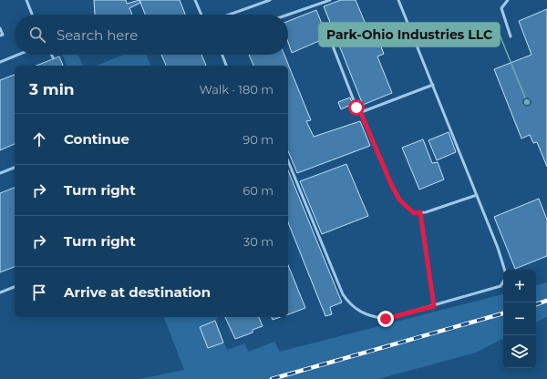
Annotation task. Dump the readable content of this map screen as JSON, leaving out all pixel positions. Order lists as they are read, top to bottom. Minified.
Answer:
{"places":["Park-Ohio Industries LLC"],"page":{"search":"Search here","heading":["3 min","Walk · 180 m"],"list":[["Continue","90 m"],["Turn right","60 m"],["Turn right","30 m"],"Arrive at destination"],"map_buttons":["+","−"]}}
